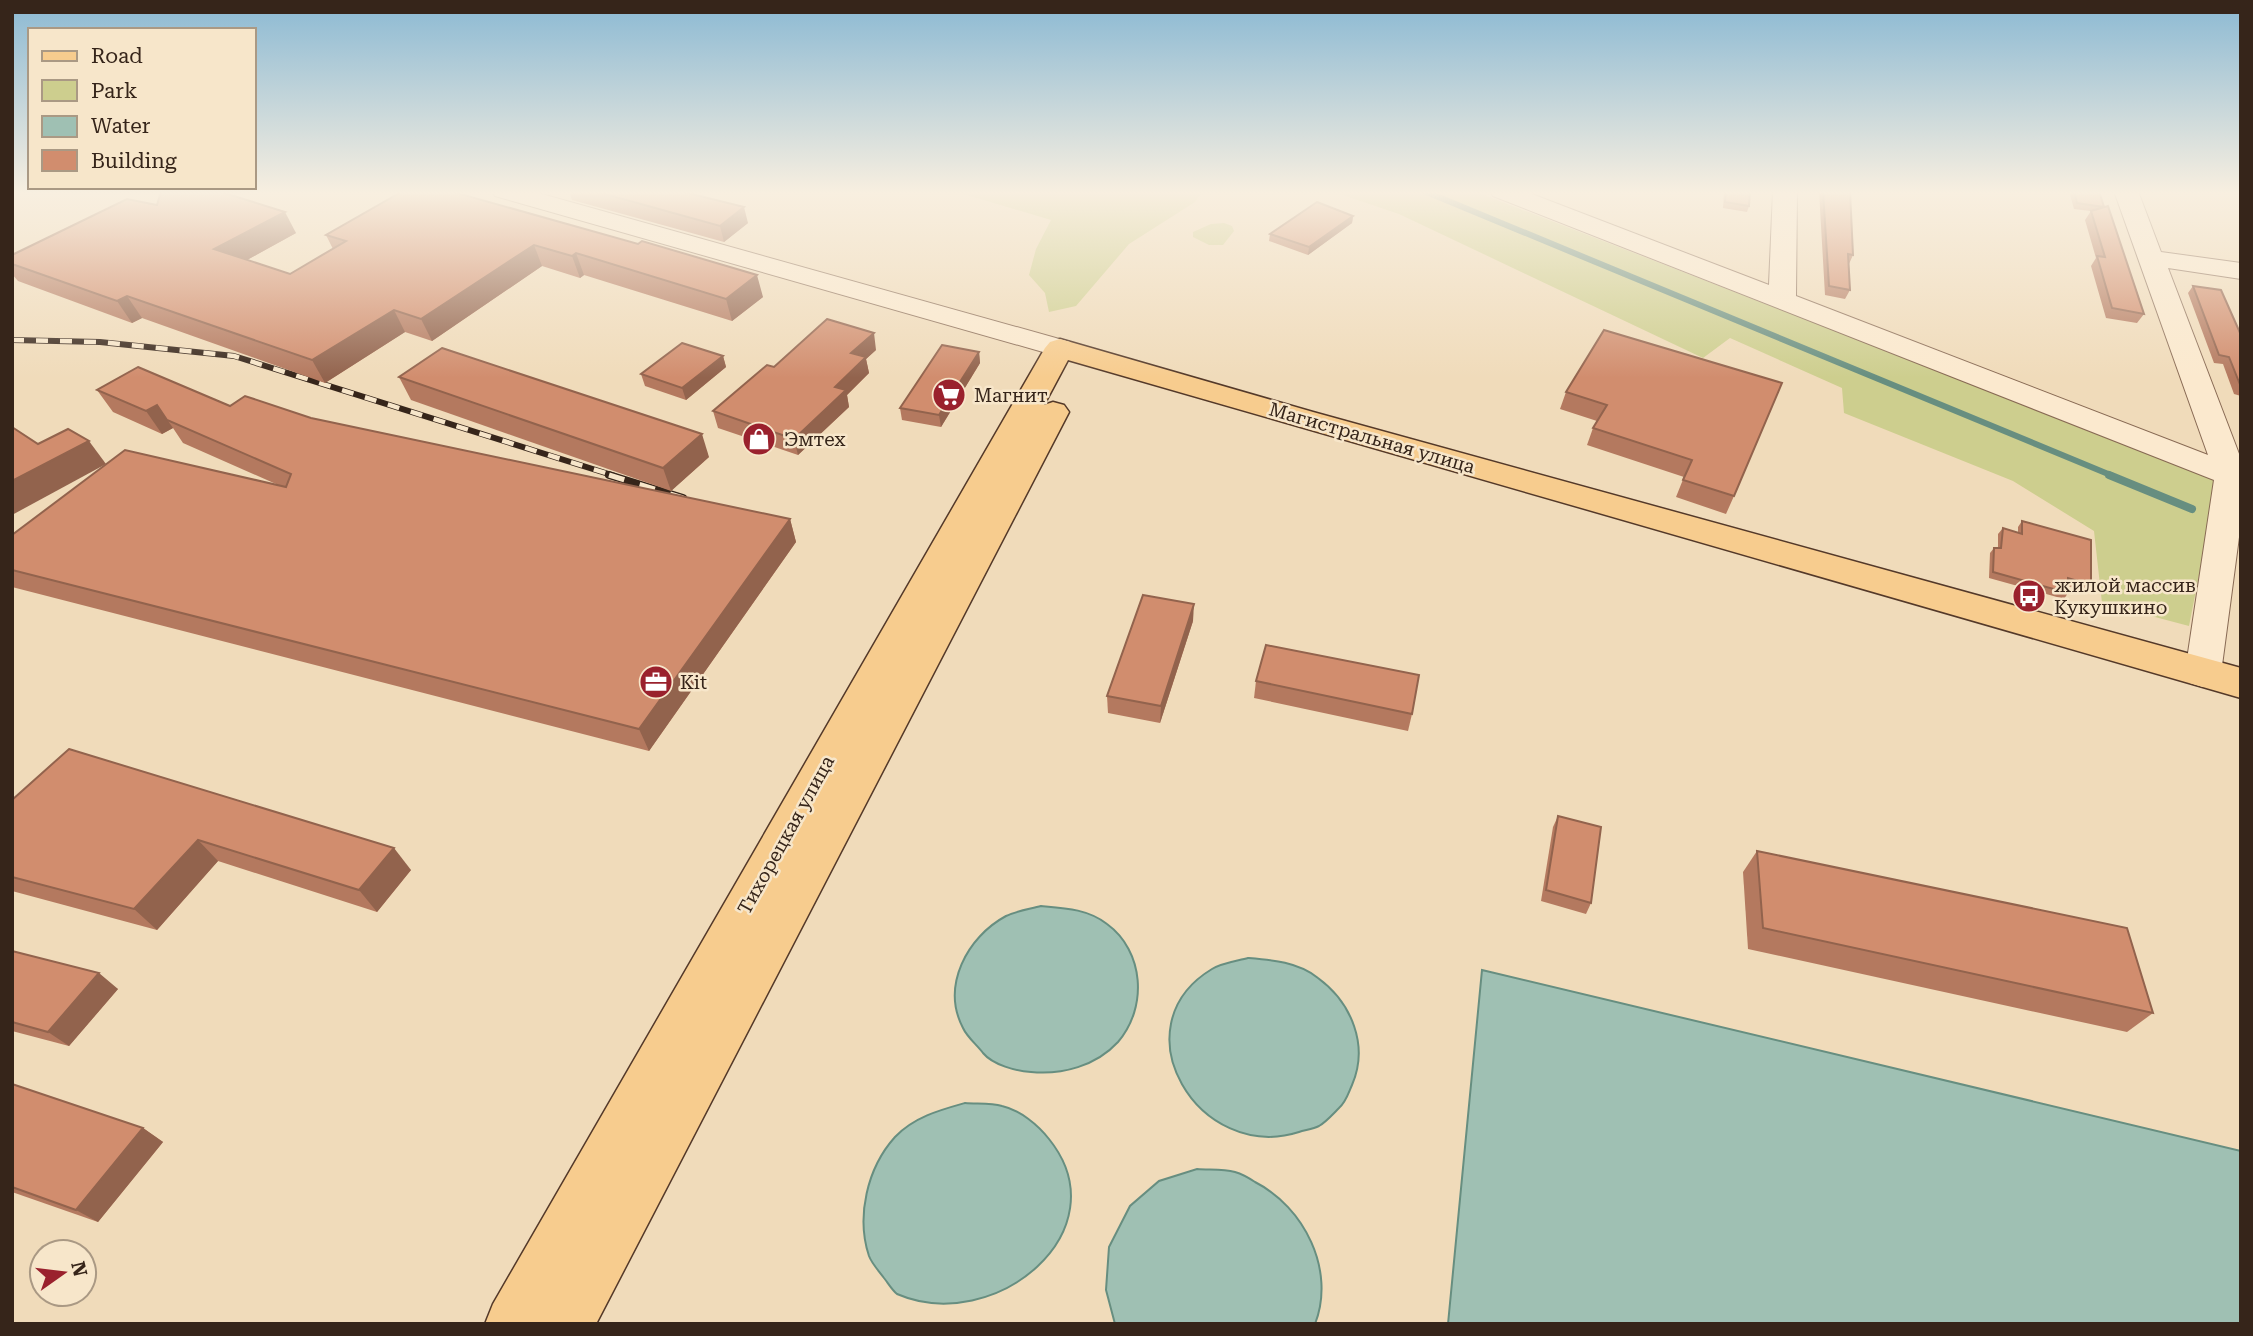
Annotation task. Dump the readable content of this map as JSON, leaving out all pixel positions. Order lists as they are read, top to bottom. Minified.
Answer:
{"streets":{"main road":["Магистральная улица","Тихорецкая улица"]},"crossings":[["Магистральная улица","Тихорецкая улица"]],"places":{"supermarket":["Магнит"],"shop":["Эмтех"],"bus stop":["жилой массив Кукушкино"],"office":["Kit"]},"legend":["Road","Park","Water","Building"],"north":"right"}
